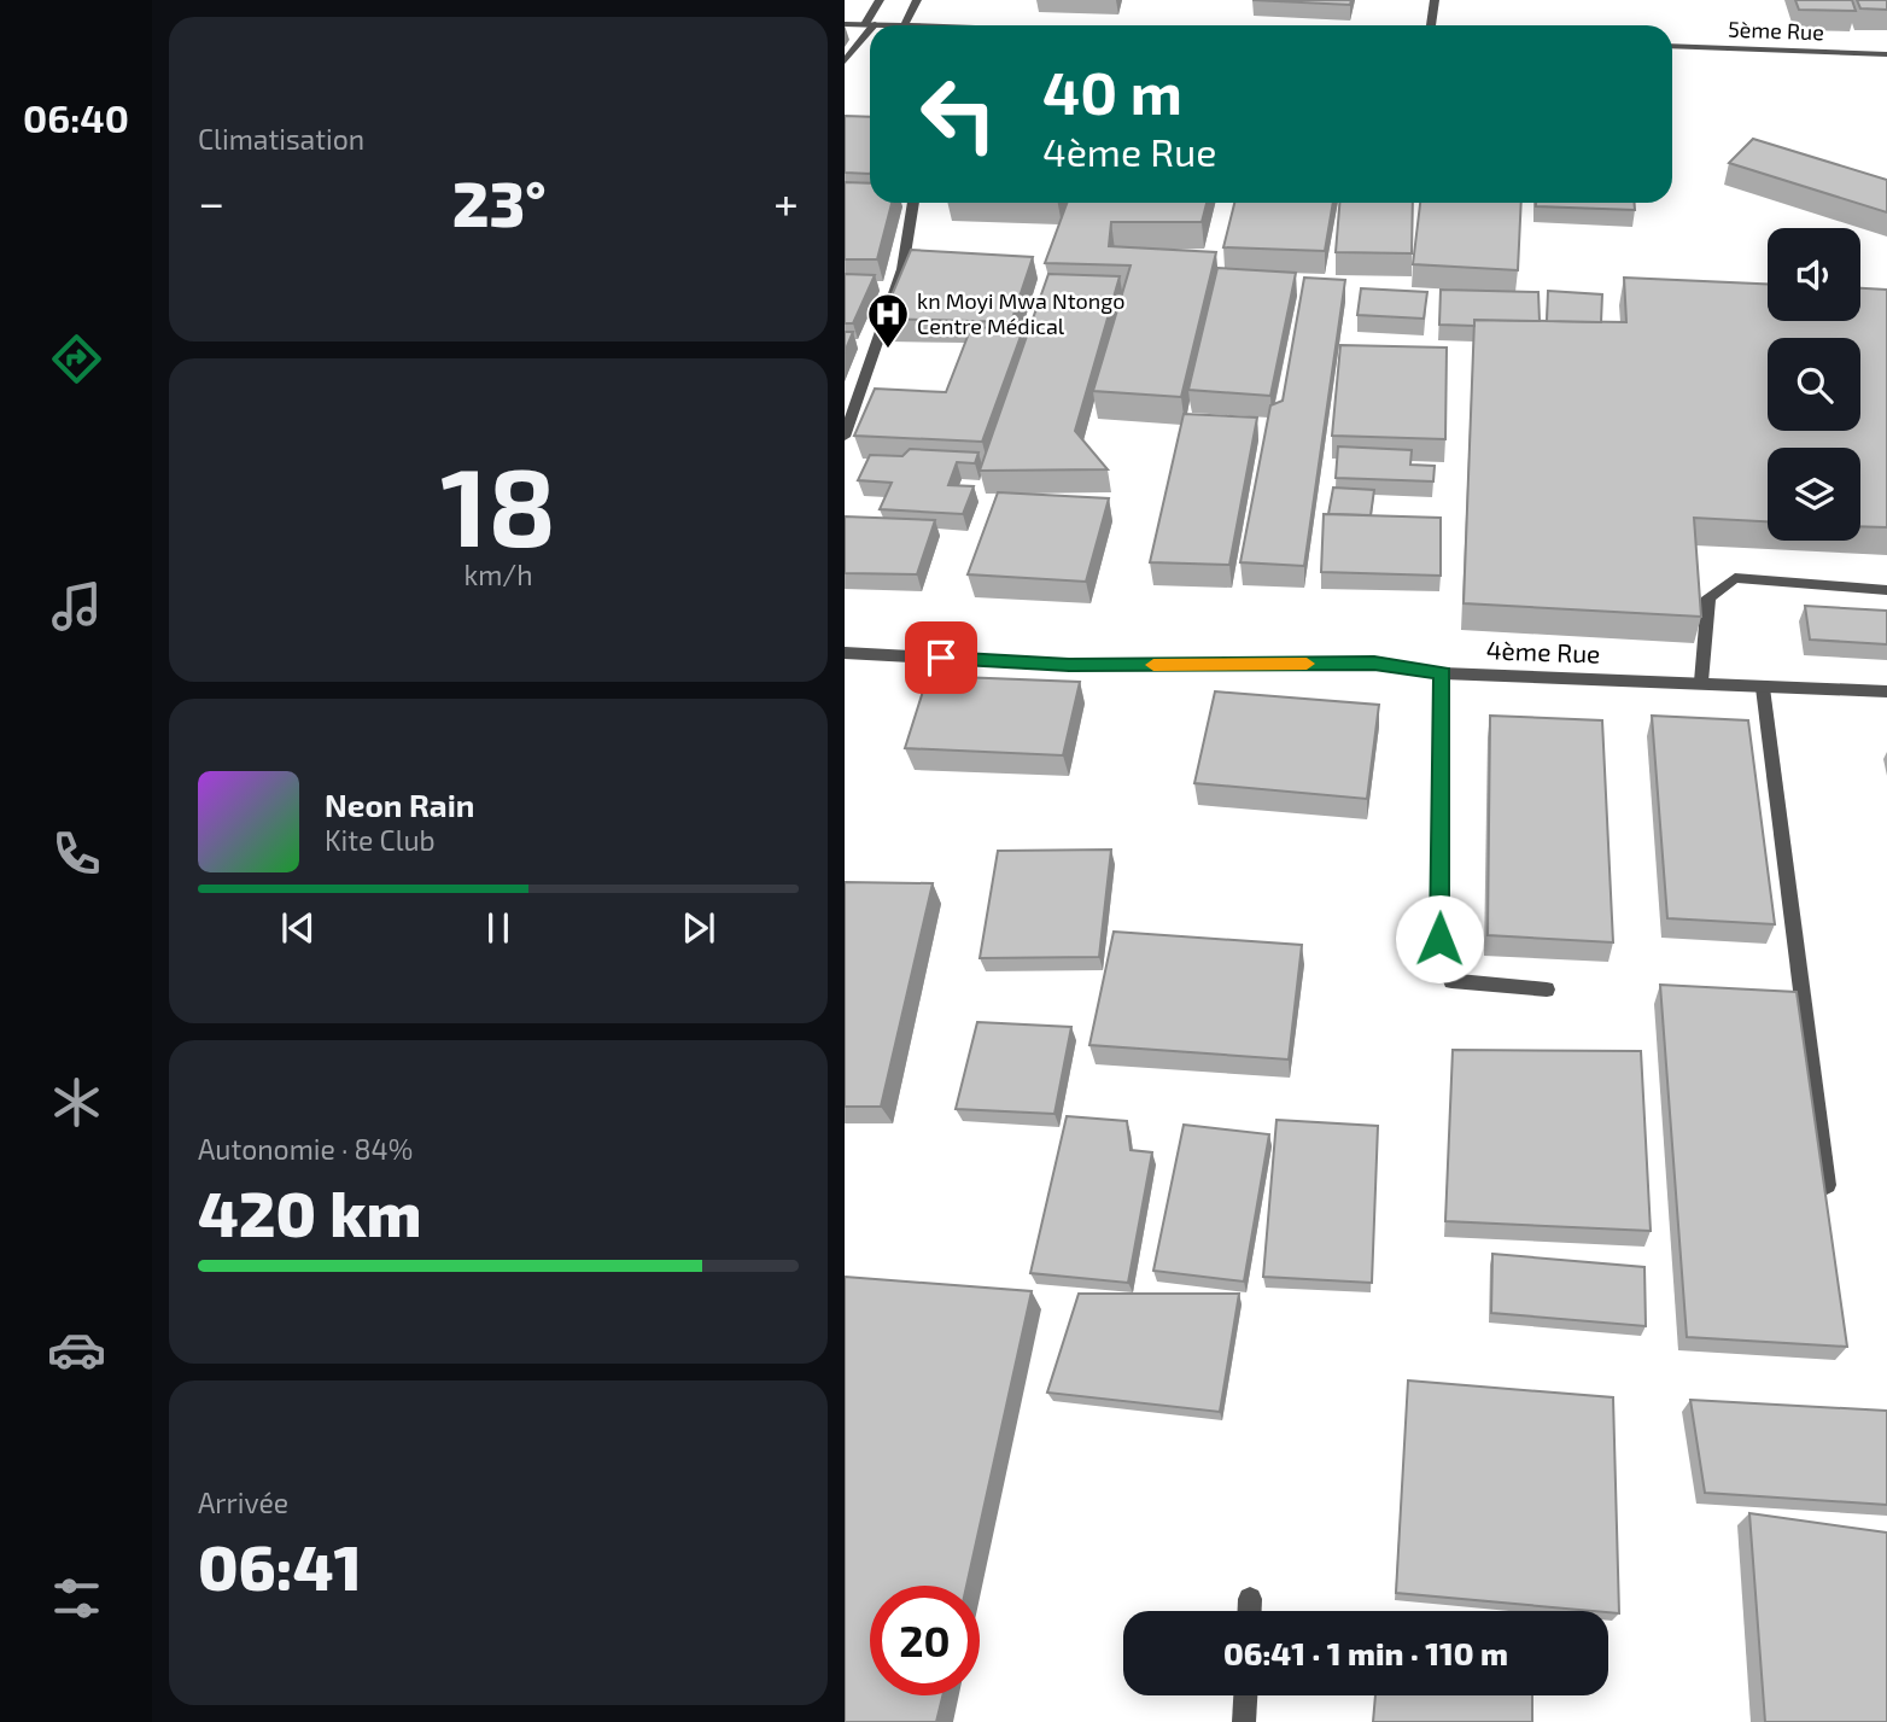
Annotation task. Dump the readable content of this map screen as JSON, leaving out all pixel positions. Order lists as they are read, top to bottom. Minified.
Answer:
{"streets":{"street":["5ème Rue","4ème Rue"]},"places":{"hospital":["kn Moyi Mwa Ntongo Centre Médical"]},"page":{"tabs":"06:40","tile":["Climatisation",["18","km/h"],["Autonomie · 84%","420 km"],["Arrivée","06:41"]],"turn":["40 m","4ème Rue"],"heat":["−","23°","+"],"song":["Neon Rain","Kite Club"],"limit":"20","trip":"06:41 · 1 min · 110 m"}}
